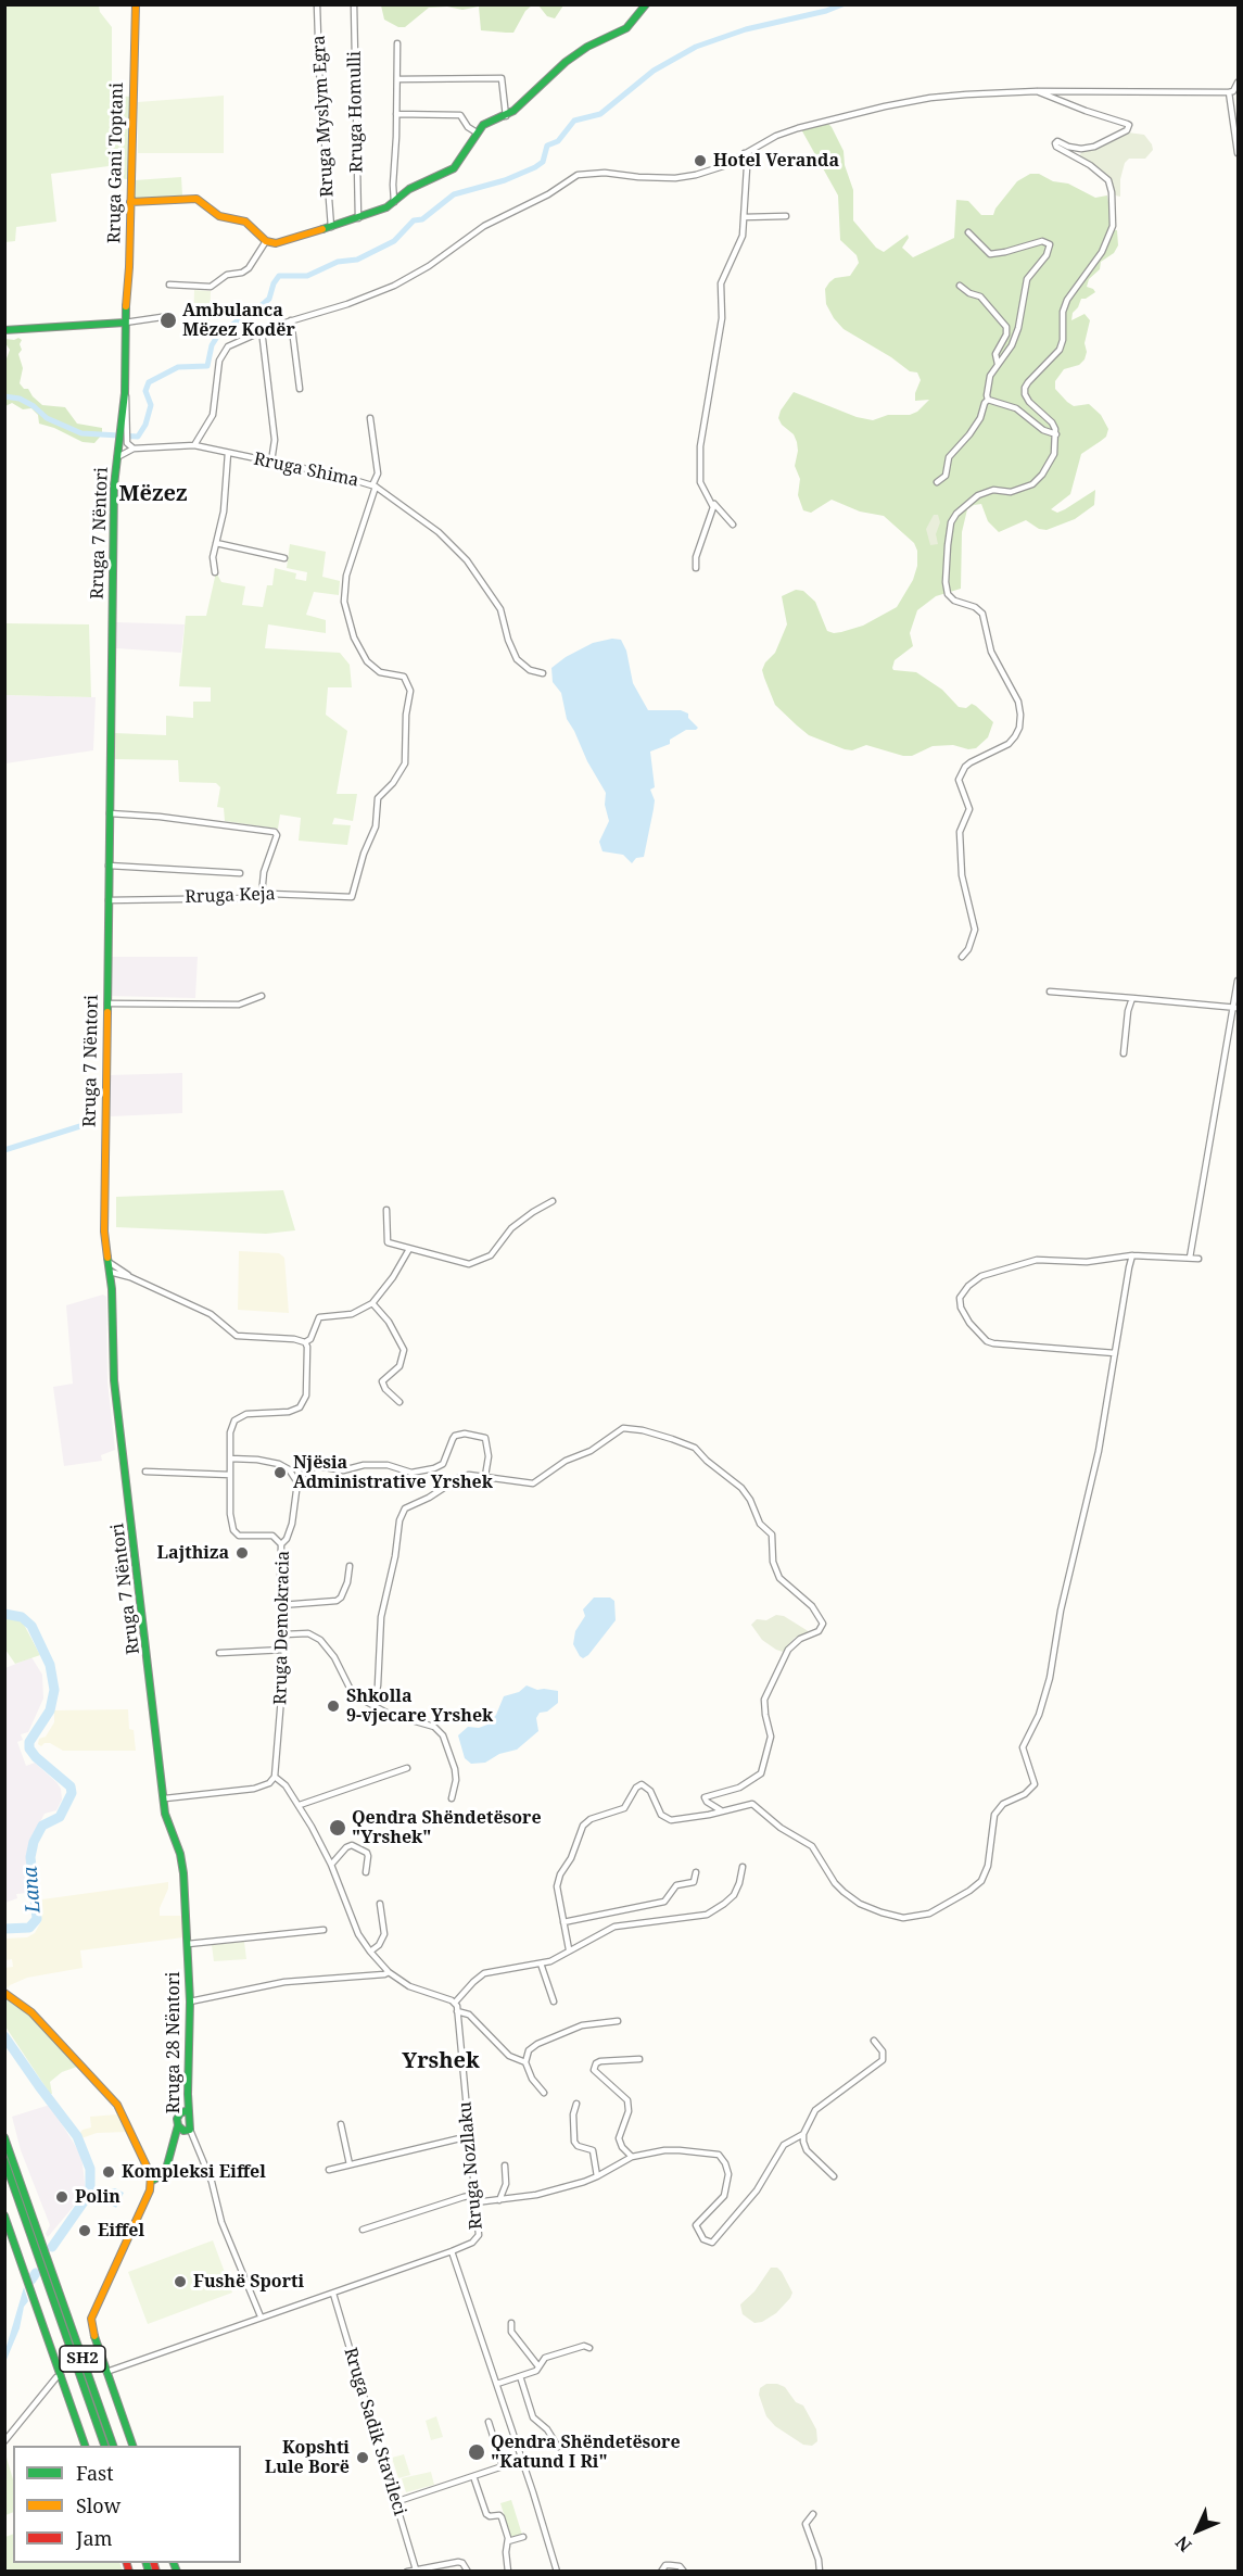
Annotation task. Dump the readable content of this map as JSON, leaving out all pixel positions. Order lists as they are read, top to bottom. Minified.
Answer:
{"streets":{"main road":["Rruga Gani Toptani","Rruga 7 Nëntori","Rruga 28 Nëntori","SH2"],"street":["Rruga Homulli","Rruga Myslym Egra","Rruga Shima","Rruga Keja","Rruga Demokracia","Rruga Nozllaku","Rruga Sadik Stavileci"]},"crossings":[["Rruga Gani Toptani","Rruga 7 Nëntori"],["Rruga Shima","Rruga 7 Nëntori"],["Rruga Shima","Rruga Keja"],["Rruga 7 Nëntori","Rruga Keja"],["Rruga 7 Nëntori","Rruga 28 Nëntori"],["Rruga 28 Nëntori","Rruga Nozllaku"],["Rruga Nozllaku","Rruga Sadik Stavileci"]],"districts":["Mëzez","Yrshek"],"water":["Lana"],"places":["Hotel Veranda","Ambulanca Mëzez Kodër","Njësia Administrative Yrshek","Lajthiza","Shkolla 9-vjecare Yrshek","Qendra Shëndetësore \"Yrshek\"","Kompleksi Eiffel","Polin","Eiffel","Fushë Sporti","Qendra Shëndetësore \"Katund I Ri\"","Kopshti Lule Borë"],"legend":["Fast","Slow","Jam"],"north":"bottom left"}
